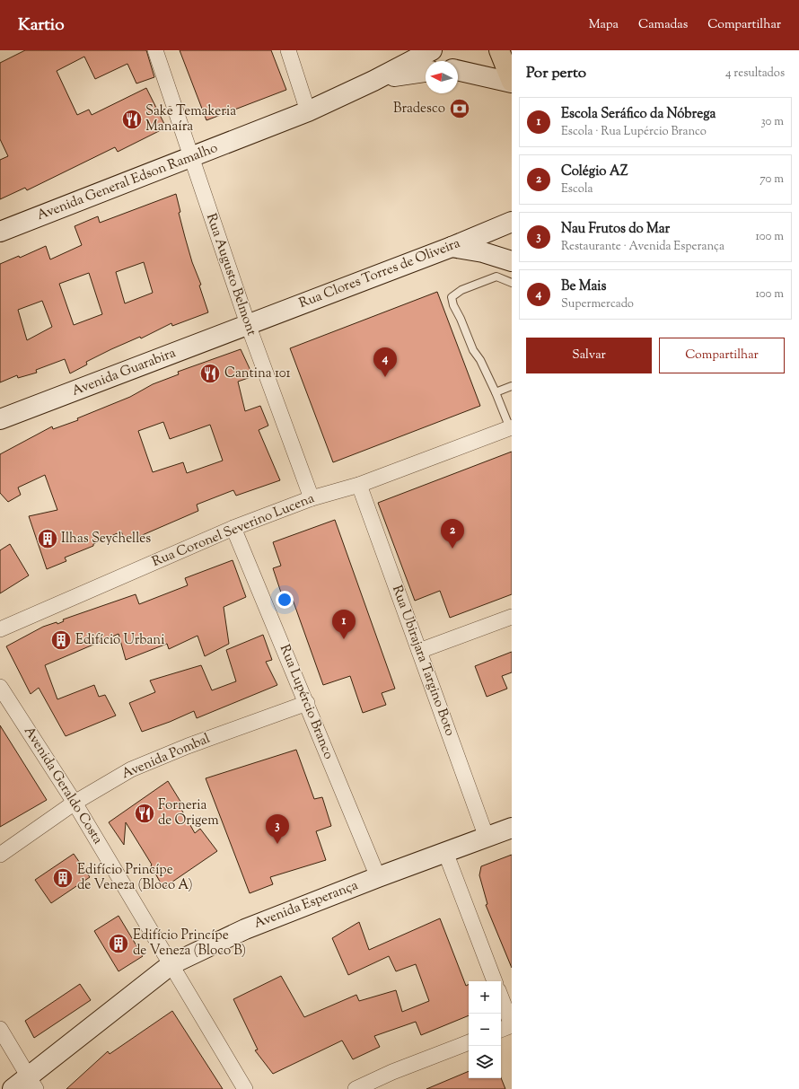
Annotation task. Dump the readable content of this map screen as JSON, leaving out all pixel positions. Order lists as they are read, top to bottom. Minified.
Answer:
{"streets":{"main road":["Avenida General Edson Ramalho","Rua Clores Torres de Oliveira","Avenida Guarabira","Avenida Esperança"],"street":["Rua Augusto Belmont","Rua Coronel Severino Lucena","Rua Ubirajara Targino Boto","Rua Lupércio Branco","Avenida Pombal","Avenida Geraldo Costa"]},"crossings":[["Avenida General Edson Ramalho","Rua Augusto Belmont"],["Rua Clores Torres de Oliveira","Rua Augusto Belmont"],["Rua Clores Torres de Oliveira","Avenida Guarabira"],["Rua Augusto Belmont","Avenida Guarabira"],["Rua Augusto Belmont","Rua Coronel Severino Lucena"],["Rua Coronel Severino Lucena","Rua Ubirajara Targino Boto"],["Rua Coronel Severino Lucena","Rua Lupércio Branco"],["Rua Ubirajara Targino Boto","Avenida Esperança"],["Rua Lupércio Branco","Avenida Pombal"],["Rua Lupércio Branco","Avenida Esperança"],["Avenida Pombal","Avenida Geraldo Costa"],["Avenida Geraldo Costa","Avenida Esperança"]],"places":{"bank":["Bradesco"],"restaurant":["Sakē Temakeria Manaíra","Cantina 101","Forneria de Origem"],"building":["Ilhas Seychelles","Edifício Urbani","Edifício Princípe de Veneza (Bloco A)","Edifício Princípe de Veneza (Bloco B)"]},"north":"left","page":{"header":"Kartio","nav":["Mapa","Camadas","Compartilhar"],"heading":["Por perto","4 resultados"],"list":[{"mark":"1","name":"Escola Seráfico da Nóbrega","note":"Escola · Rua Lupércio Branco","value":"30 m"},{"mark":"2","name":"Colégio AZ","note":"Escola","value":"70 m"},{"mark":"3","name":"Nau Frutos do Mar","note":"Restaurante · Avenida Esperança","value":"100 m"},{"mark":"4","name":"Be Mais","note":"Supermercado","value":"100 m"}],"buttons":["Salvar","Compartilhar"],"pins":["4","2","1","3"],"map_buttons":["+","−"]}}
